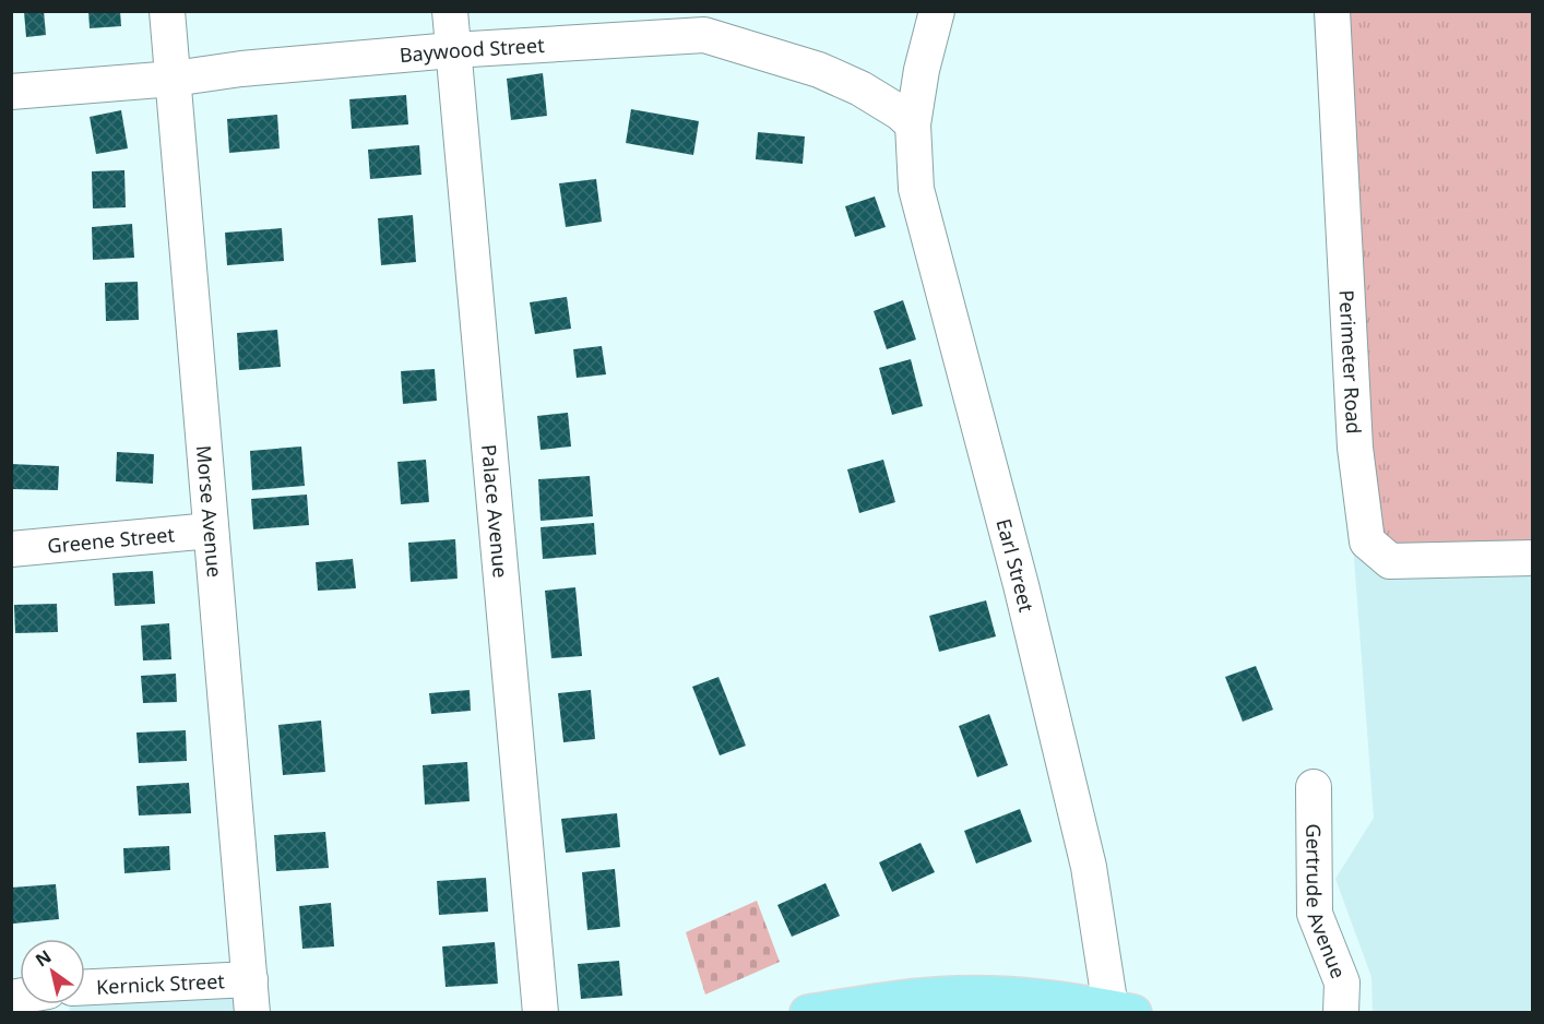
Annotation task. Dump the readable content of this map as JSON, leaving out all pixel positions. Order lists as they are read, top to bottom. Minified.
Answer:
{"streets":{"street":["Baywood Street","Perimeter Road","Morse Avenue","Palace Avenue","Greene Street","Earl Street","Gertrude Avenue","Kernick Street"]},"crossings":[["Baywood Street","Morse Avenue"],["Baywood Street","Palace Avenue"],["Baywood Street","Earl Street"],["Morse Avenue","Greene Street"],["Morse Avenue","Kernick Street"]],"north":"top left"}
